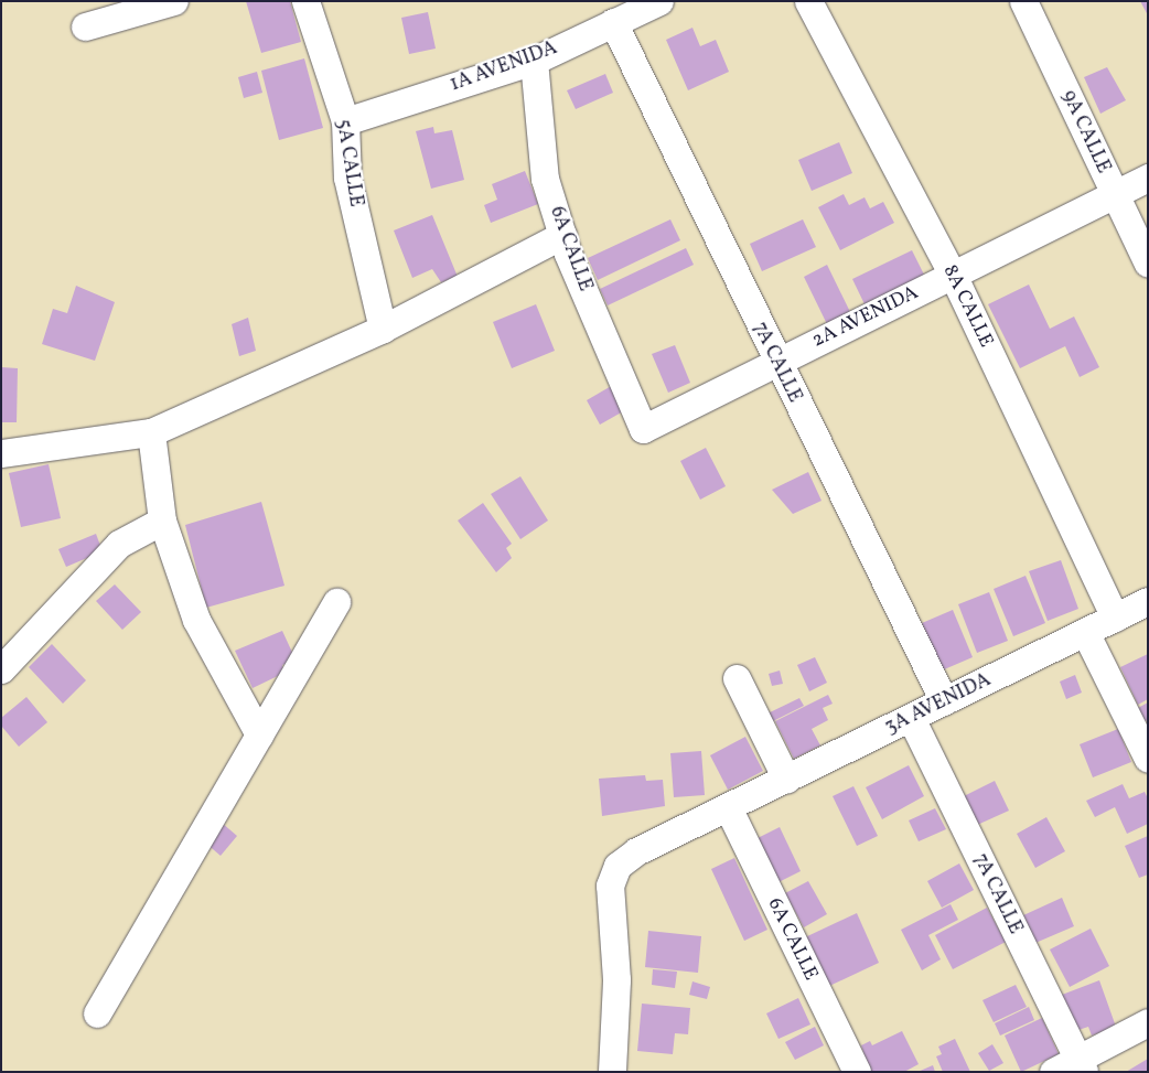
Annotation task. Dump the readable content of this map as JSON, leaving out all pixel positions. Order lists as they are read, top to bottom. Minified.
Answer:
{"streets":{"street":["1A AVENIDA","9A CALLE","5A CALLE","6A CALLE","8A CALLE","2A AVENIDA","7A CALLE","3A AVENIDA"]},"crossings":[["1A AVENIDA","5A CALLE"],["1A AVENIDA","6A CALLE"],["1A AVENIDA","7A CALLE"],["9A CALLE","2A AVENIDA"],["6A CALLE","2A AVENIDA"],["6A CALLE","3A AVENIDA"],["8A CALLE","2A AVENIDA"],["8A CALLE","3A AVENIDA"],["2A AVENIDA","7A CALLE"],["7A CALLE","3A AVENIDA"]]}
